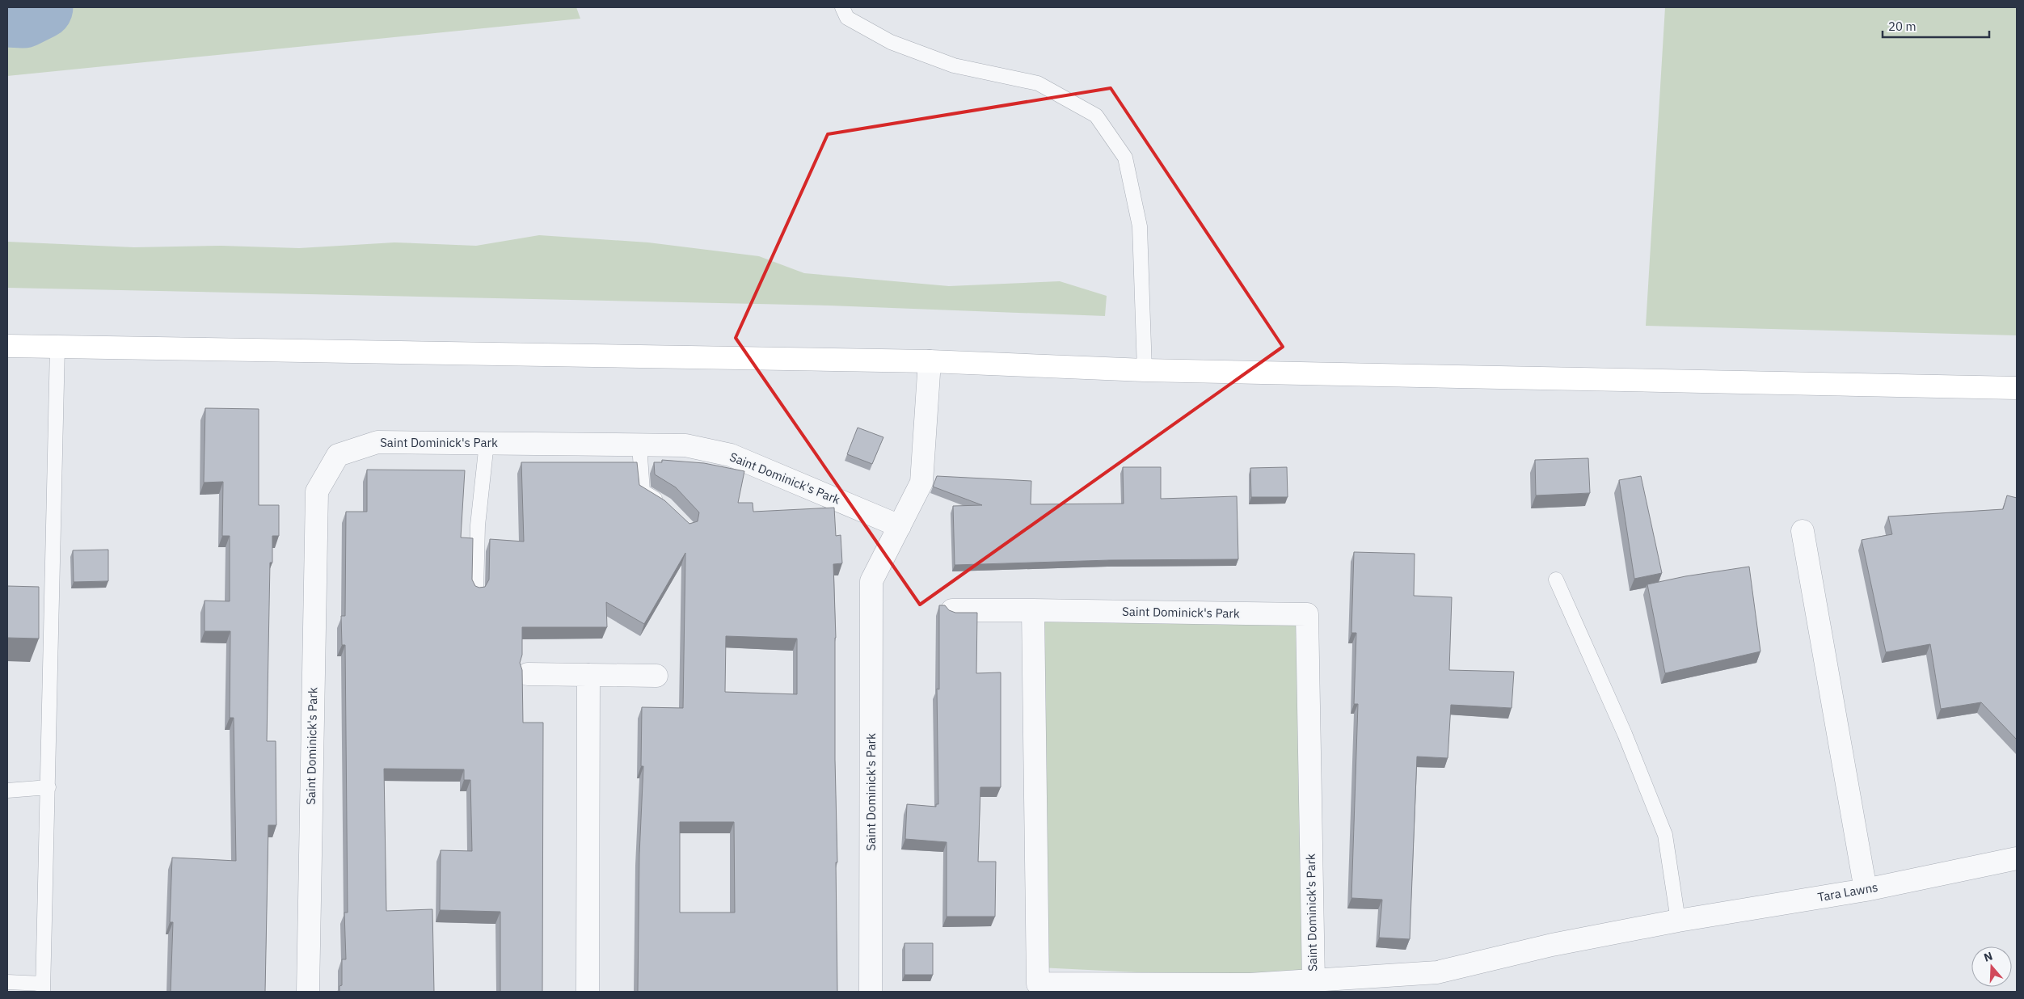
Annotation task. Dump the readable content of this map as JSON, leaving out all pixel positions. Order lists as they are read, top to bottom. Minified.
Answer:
{"streets":{"street":["Saint Dominick's Park","Tara Lawns"]},"crossings":[["Saint Dominick's Park","Tara Lawns"]],"scale_bar":"20 m","north":"top"}
